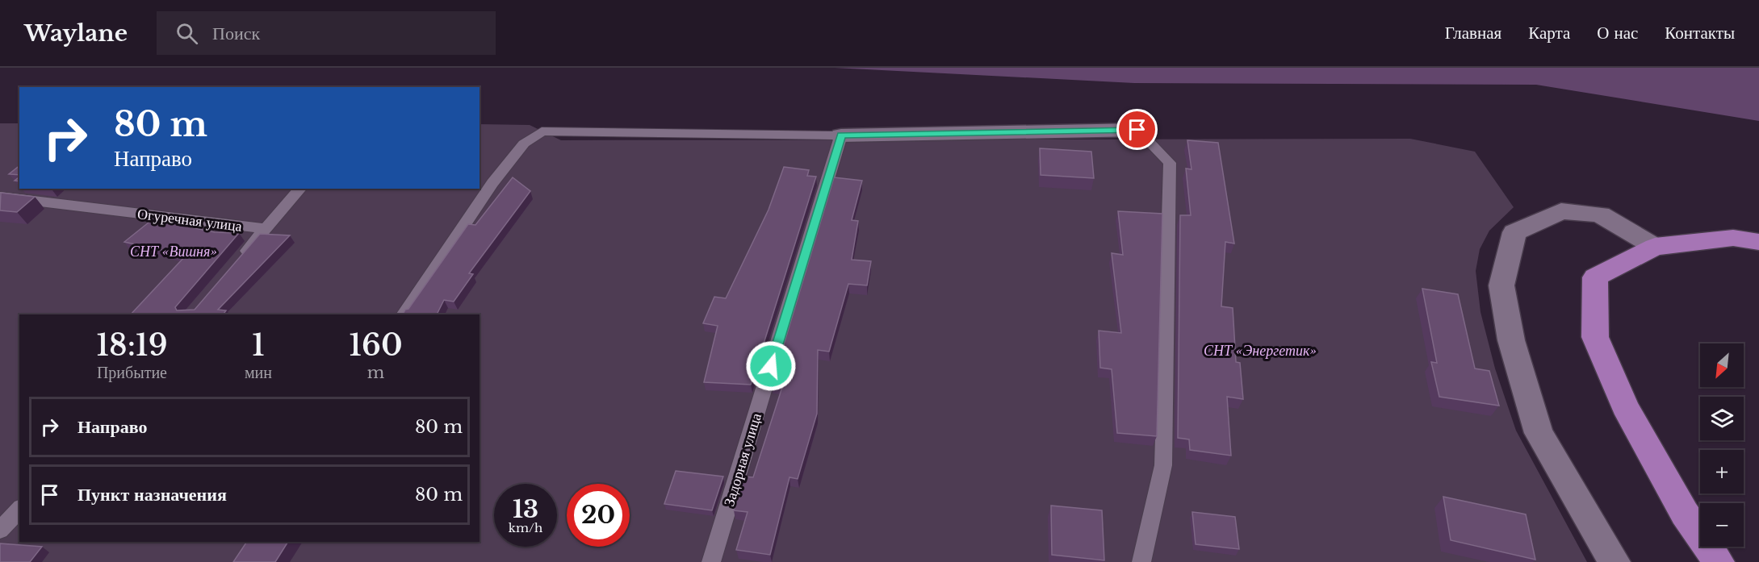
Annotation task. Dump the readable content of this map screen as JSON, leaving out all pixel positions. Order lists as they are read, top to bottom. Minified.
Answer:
{"streets":{"lane":["Огуречная улица","Задорная улица"]},"parks":["СНТ «Вишня»","СНТ «Энергетик»"],"north":"bottom left","page":{"header":"Waylane","search":"Поиск","nav":["Главная","Карта","О нас","Контакты"],"turn":["80 m","Направо"],"eta":["18:19","Прибытие","1","мин","160","m"],"map_buttons":["+","−"],"list":[{"name":"Направо","value":"80 m"},{"name":"Пункт назначения","value":"80 m"}],"speed":"13 km/h","limit":"20"}}
